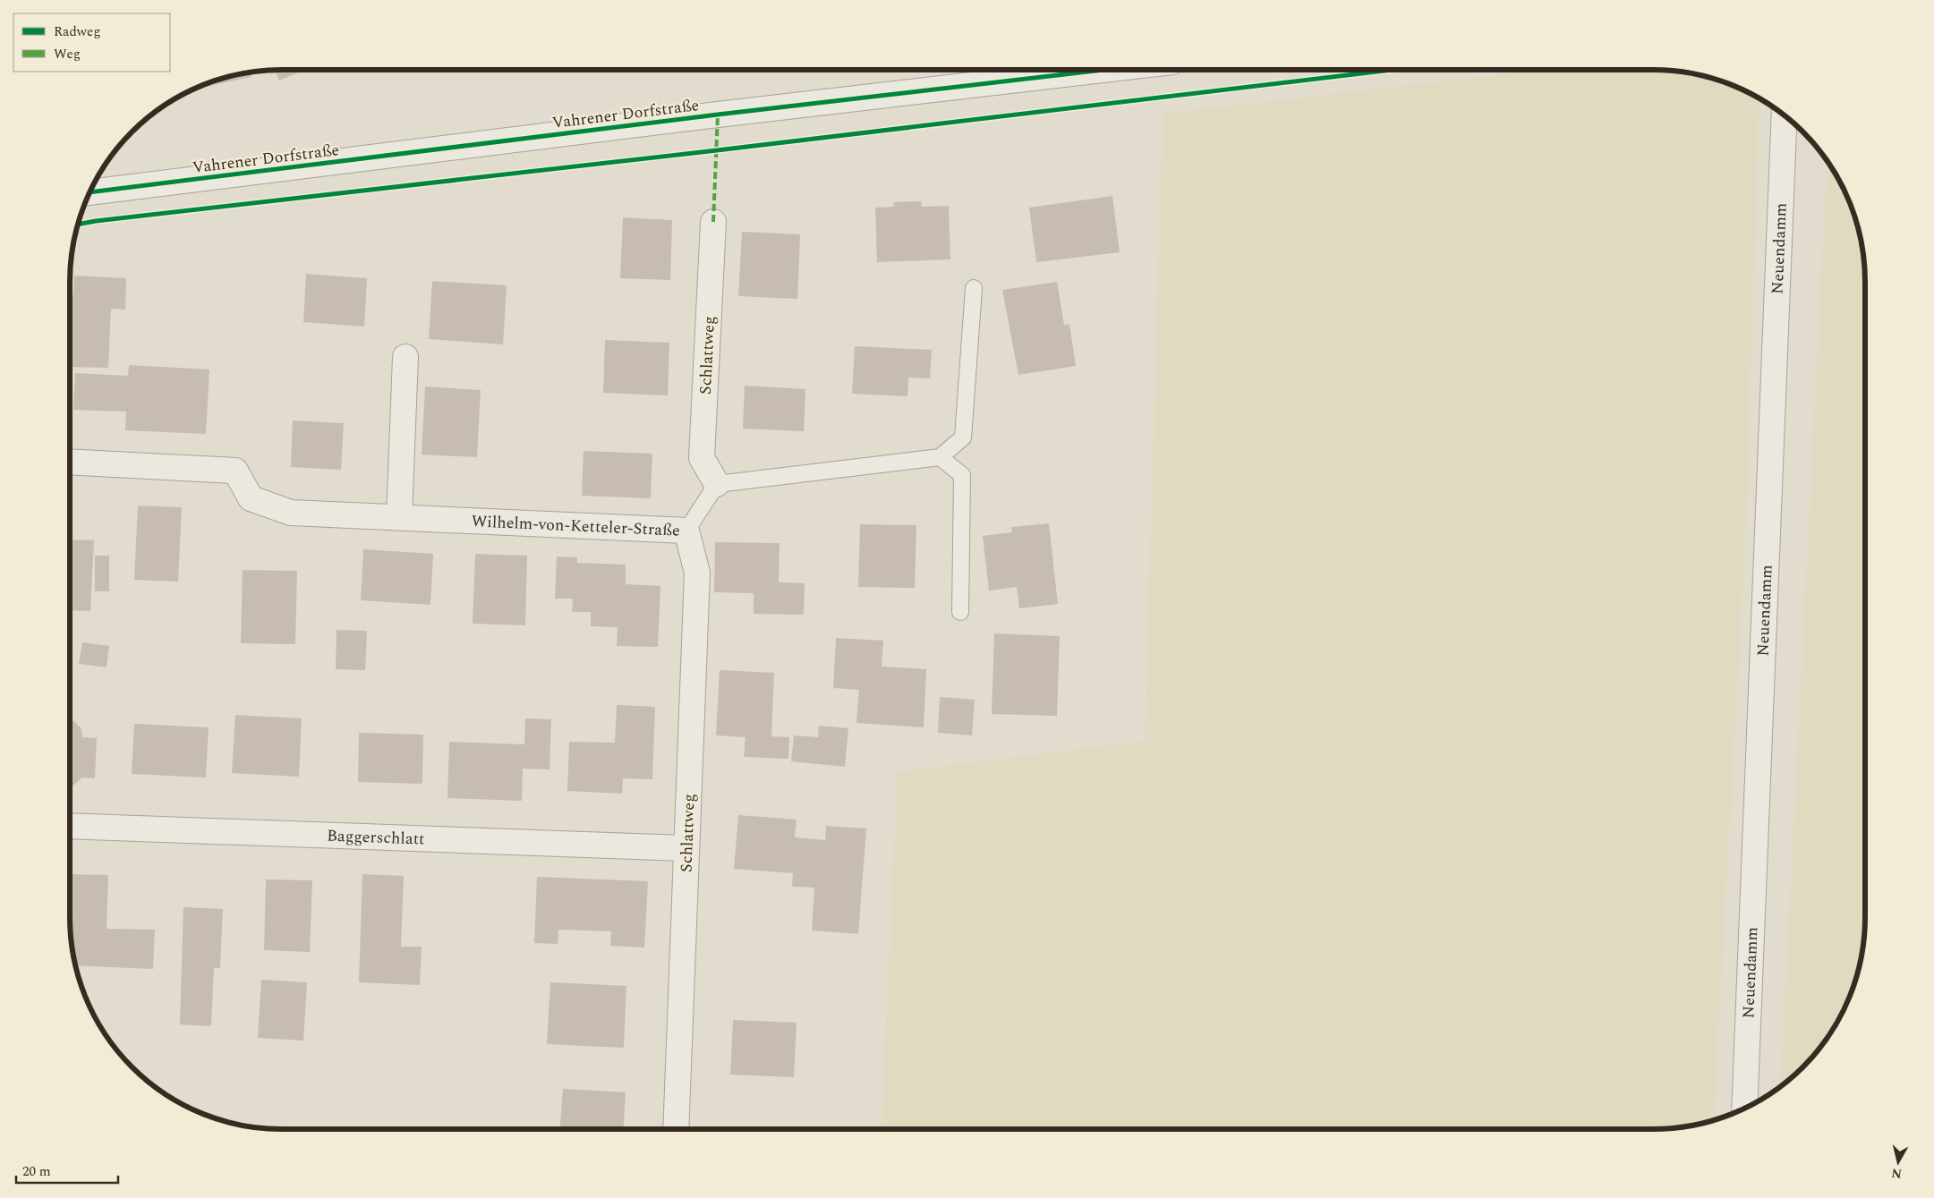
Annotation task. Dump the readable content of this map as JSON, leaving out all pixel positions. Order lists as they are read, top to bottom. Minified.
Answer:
{"streets":{"street":["Vahrener Dorfstraße","Neuendamm","Schlattweg","Wilhelm-von-Ketteler-Straße","Baggerschlatt"]},"crossings":[["Schlattweg","Wilhelm-von-Ketteler-Straße"],["Schlattweg","Baggerschlatt"]],"legend":["Radweg","Weg"],"scale_bar":"20 m","north":"bottom"}
